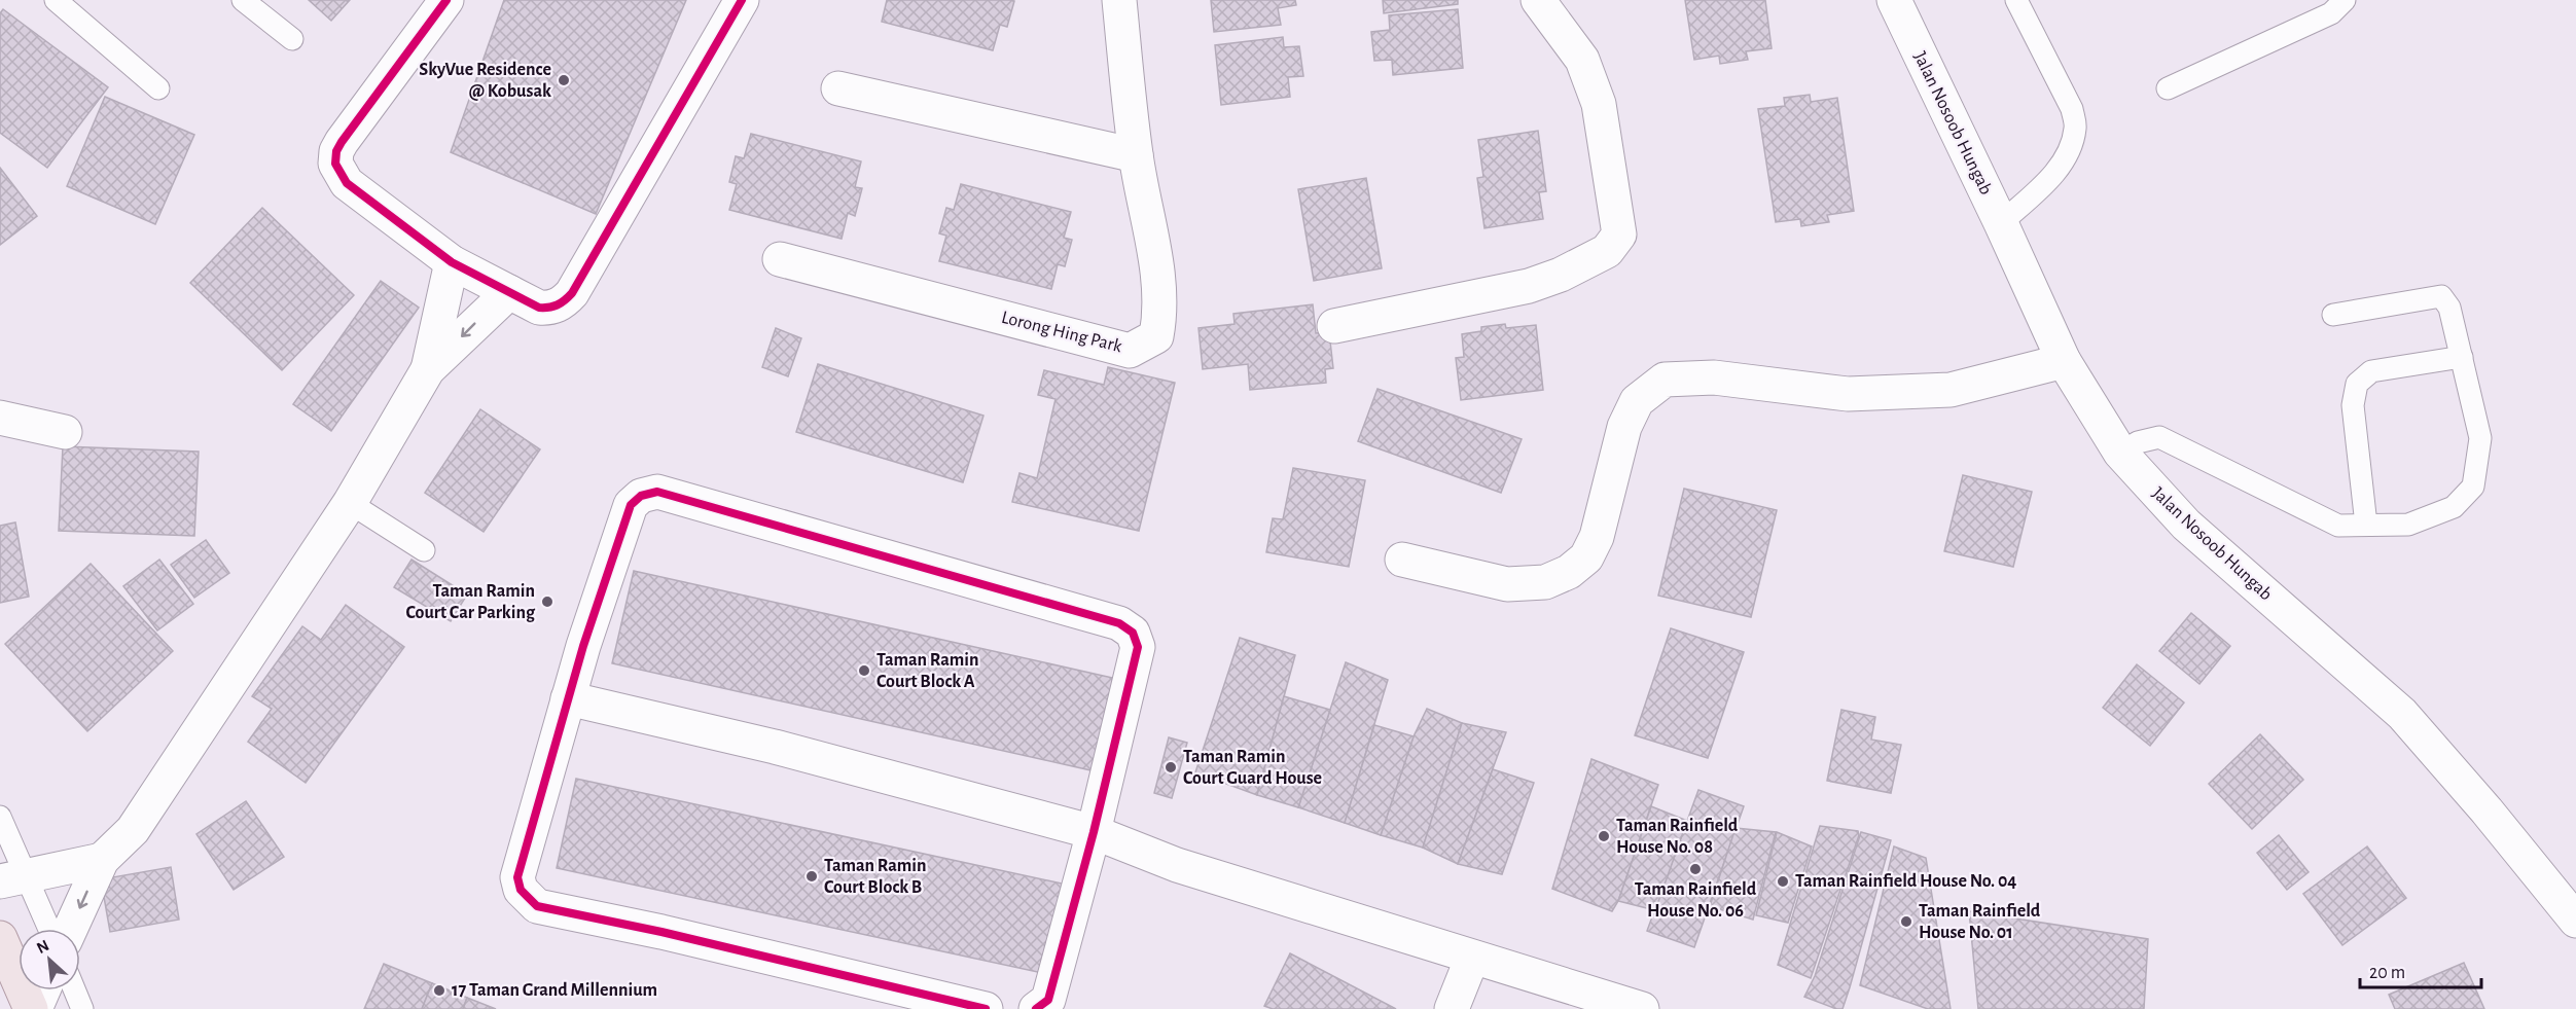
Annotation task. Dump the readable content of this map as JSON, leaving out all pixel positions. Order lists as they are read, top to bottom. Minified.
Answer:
{"streets":{"street":["Jalan Nosoob Hungab","Lorong Hing Park"]},"places":["SkyVue Residence @ Kobusak","Taman Ramin Court Car Parking","Taman Ramin Court Block A","Taman Ramin Court Guard House","Taman Rainfield House No. 08","Taman Rainfield House No. 06","Taman Ramin Court Block B","Taman Rainfield House No. 04","Taman Rainfield House No. 01","17 Taman Grand Millennium"],"scale_bar":"20 m","north":"top left"}
